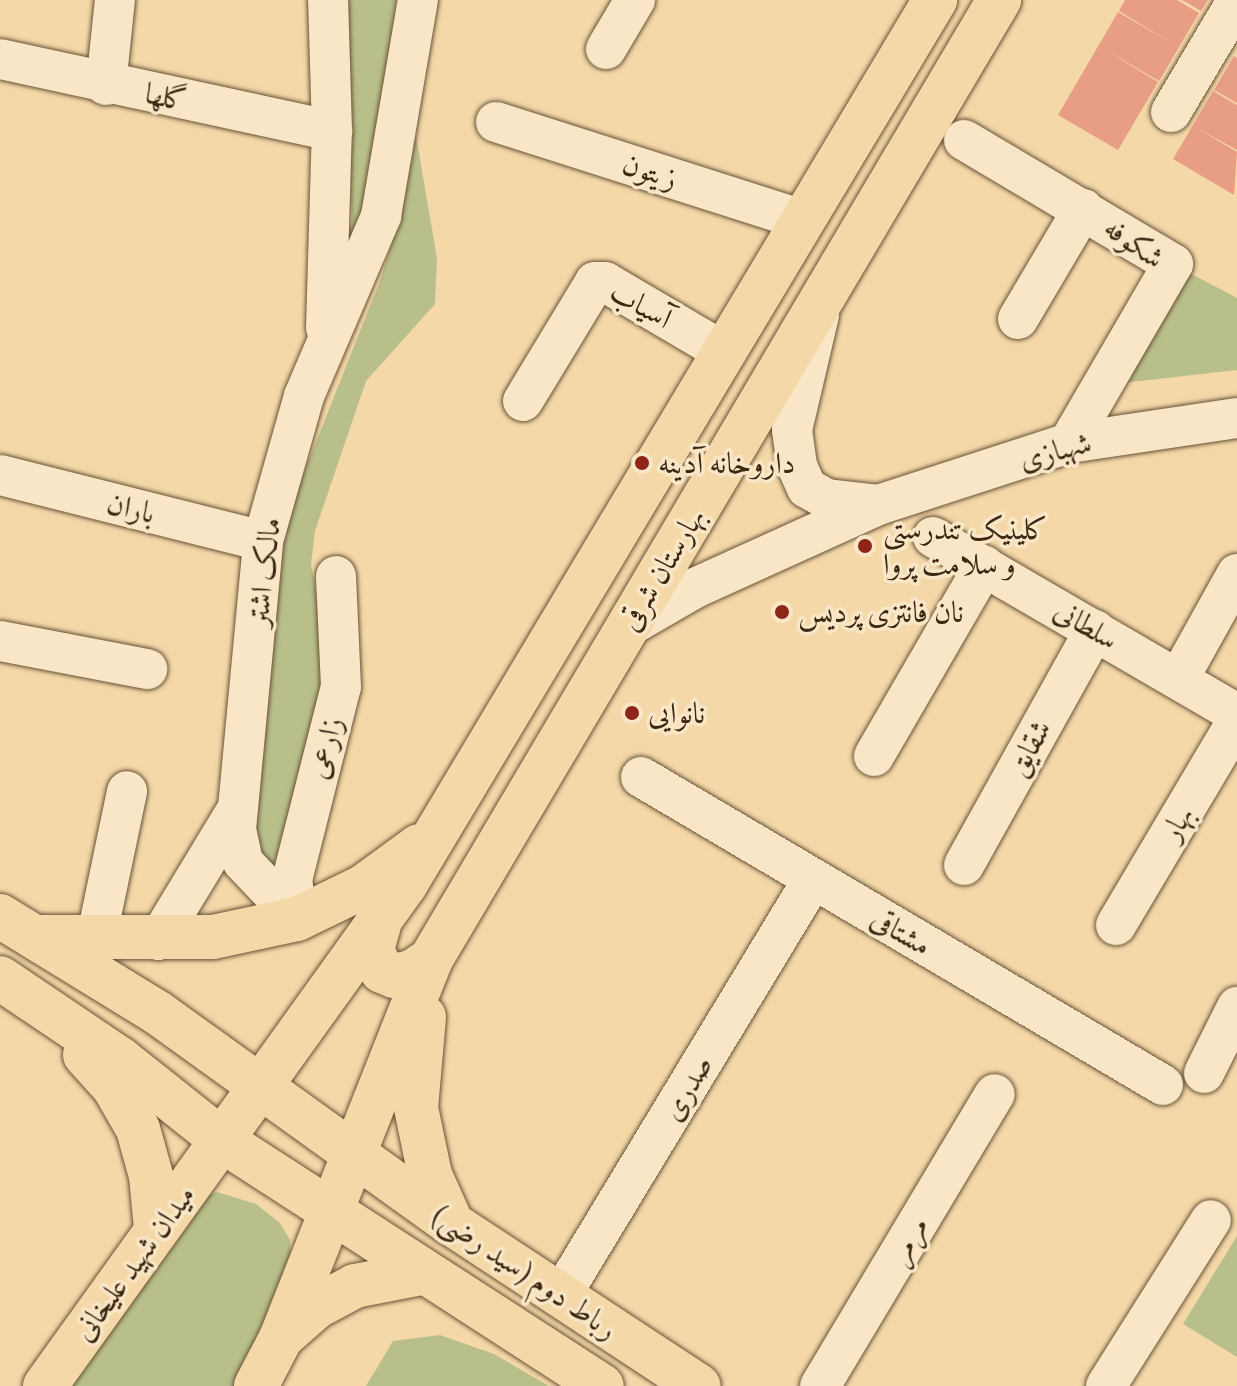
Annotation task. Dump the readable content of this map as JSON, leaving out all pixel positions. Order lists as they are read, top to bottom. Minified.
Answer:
{"streets":{"main road":["بهارستان شرقی","میدان شهید علیخانی","رباط دوم (سید رضی)"],"street":["گلها","زیتون","شکوفه","آسیاب","شهبازی","باران","مالک اشتر","سلطانی","زارعی","شقایق","بهار","مشتاقی","صدری","مرمر"]},"crossings":[["گلها","مالک اشتر"],["زیتون","بهارستان شرقی"],["شکوفه","شهبازی"],["آسیاب","بهارستان شرقی"],["شهبازی","بهارستان شرقی"],["باران","مالک اشتر"],["بهارستان شرقی","میدان شهید علیخانی"],["بهارستان شرقی","رباط دوم (سید رضی)"],["مالک اشتر","زارعی"],["سلطانی","شقایق"],["مشتاقی","صدری"],["صدری","رباط دوم (سید رضی)"]],"places":["داروخانه آدینه","کلینیک تندرستی و سلامت پروا","نان فانتزی پردیس","نانوایی"]}
